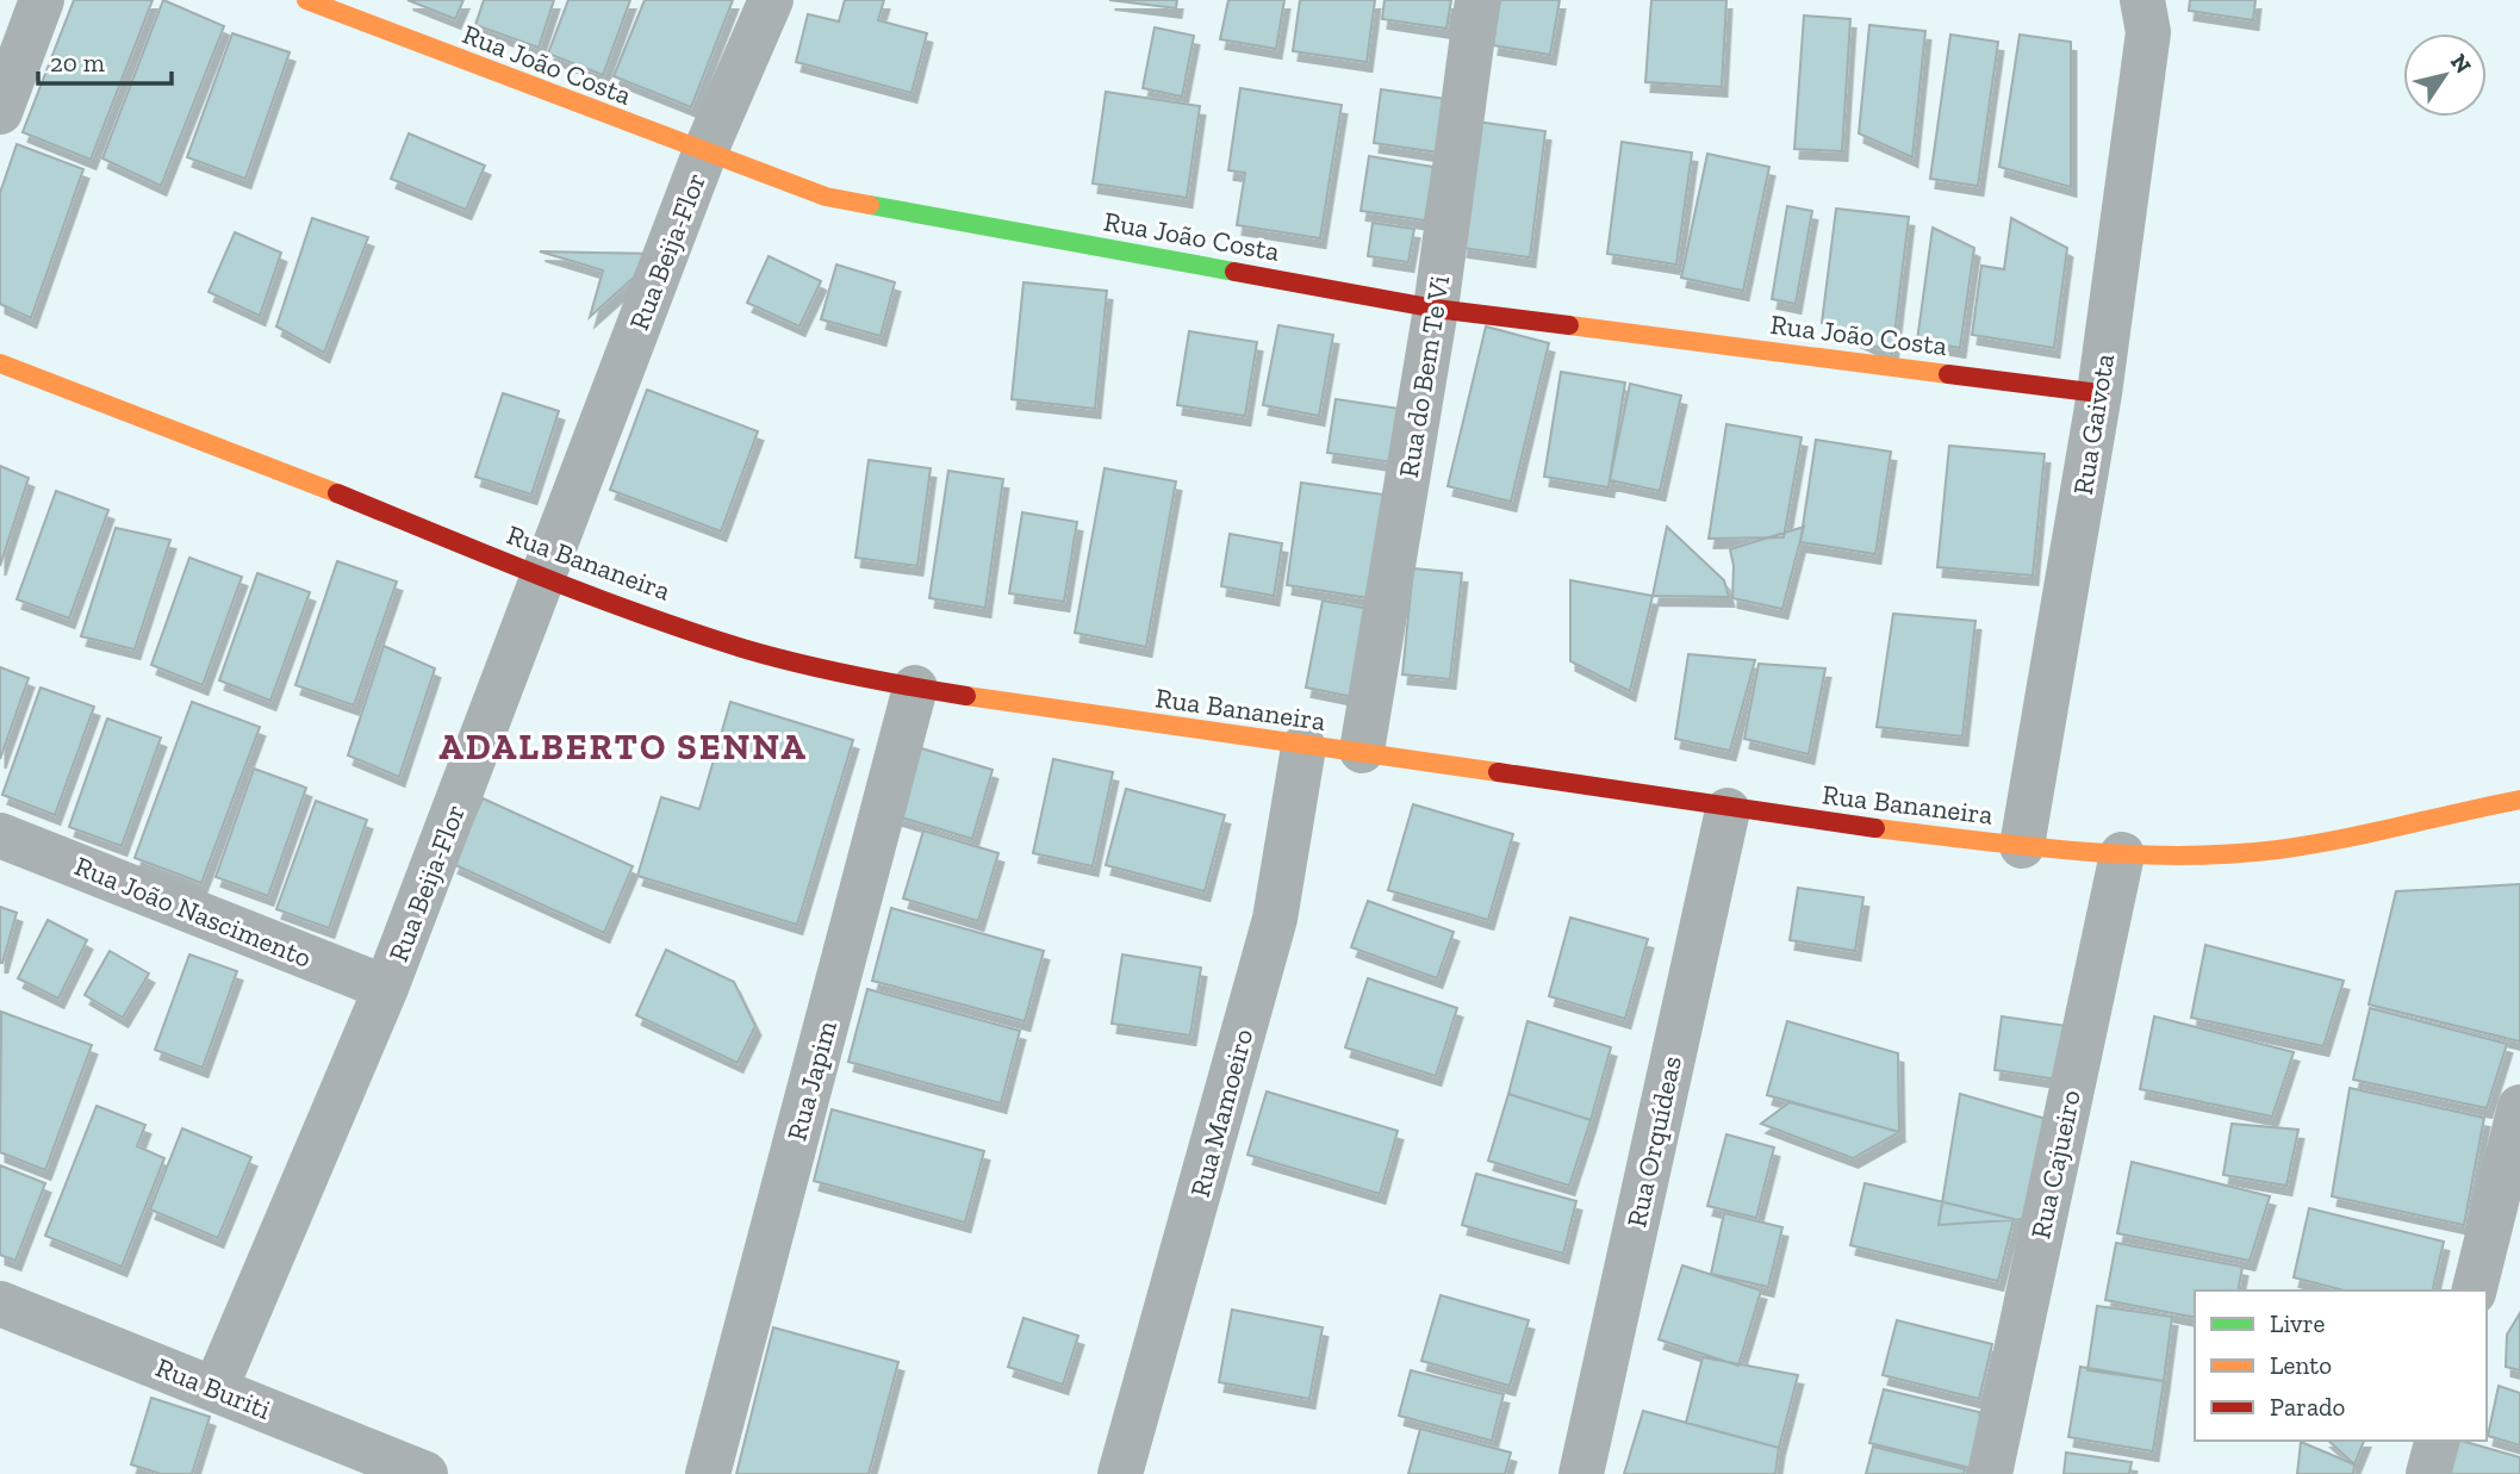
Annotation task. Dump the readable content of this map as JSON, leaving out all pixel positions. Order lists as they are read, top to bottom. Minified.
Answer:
{"streets":{"street":["Rua João Costa","Rua Beija-Flor","Rua do Bem Te Vi","Rua Gaivota","Rua Bananeira","Rua João Nascimento","Rua Japim","Rua Mamoeiro","Rua Orquídeas","Rua Cajueiro","Rua Buriti"]},"crossings":[["Rua João Costa","Rua Beija-Flor"],["Rua João Costa","Rua do Bem Te Vi"],["Rua João Costa","Rua Gaivota"],["Rua Beija-Flor","Rua Bananeira"],["Rua Beija-Flor","Rua João Nascimento"],["Rua Beija-Flor","Rua Buriti"],["Rua do Bem Te Vi","Rua Bananeira"],["Rua Gaivota","Rua Bananeira"],["Rua Bananeira","Rua Japim"],["Rua Bananeira","Rua Mamoeiro"],["Rua Bananeira","Rua Orquídeas"],["Rua Bananeira","Rua Cajueiro"]],"districts":["ADALBERTO SENNA"],"legend":["Livre","Lento","Parado"],"scale_bar":"20 m","north":"top right"}
